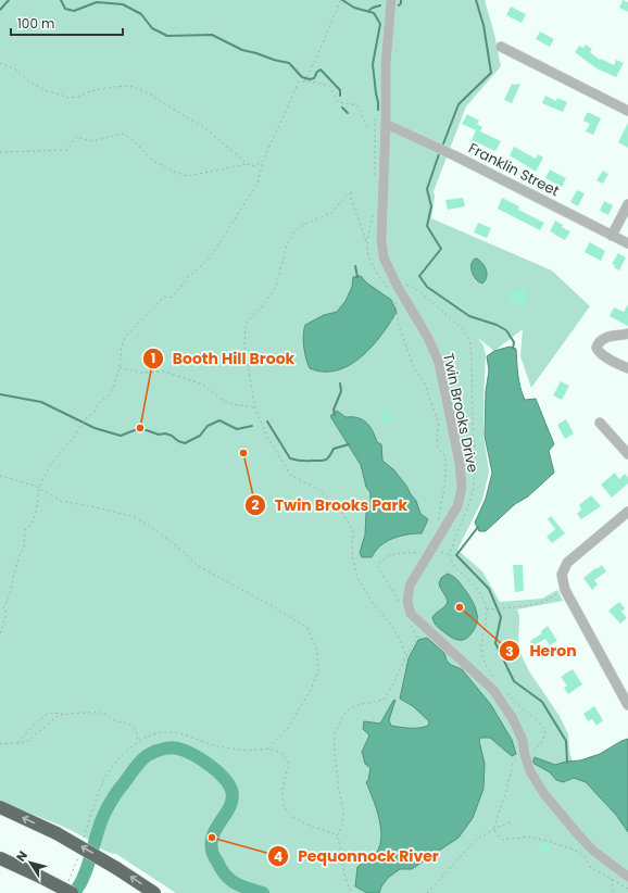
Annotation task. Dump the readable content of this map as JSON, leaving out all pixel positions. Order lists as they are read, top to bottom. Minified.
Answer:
{"streets":{"street":["Franklin Street","Twin Brooks Drive"]},"crossings":[["Franklin Street","Twin Brooks Drive"]],"places":["Booth Hill Brook","Twin Brooks Park","Heron","Pequonnock River"],"scale_bar":"100 m","north":"top left"}
